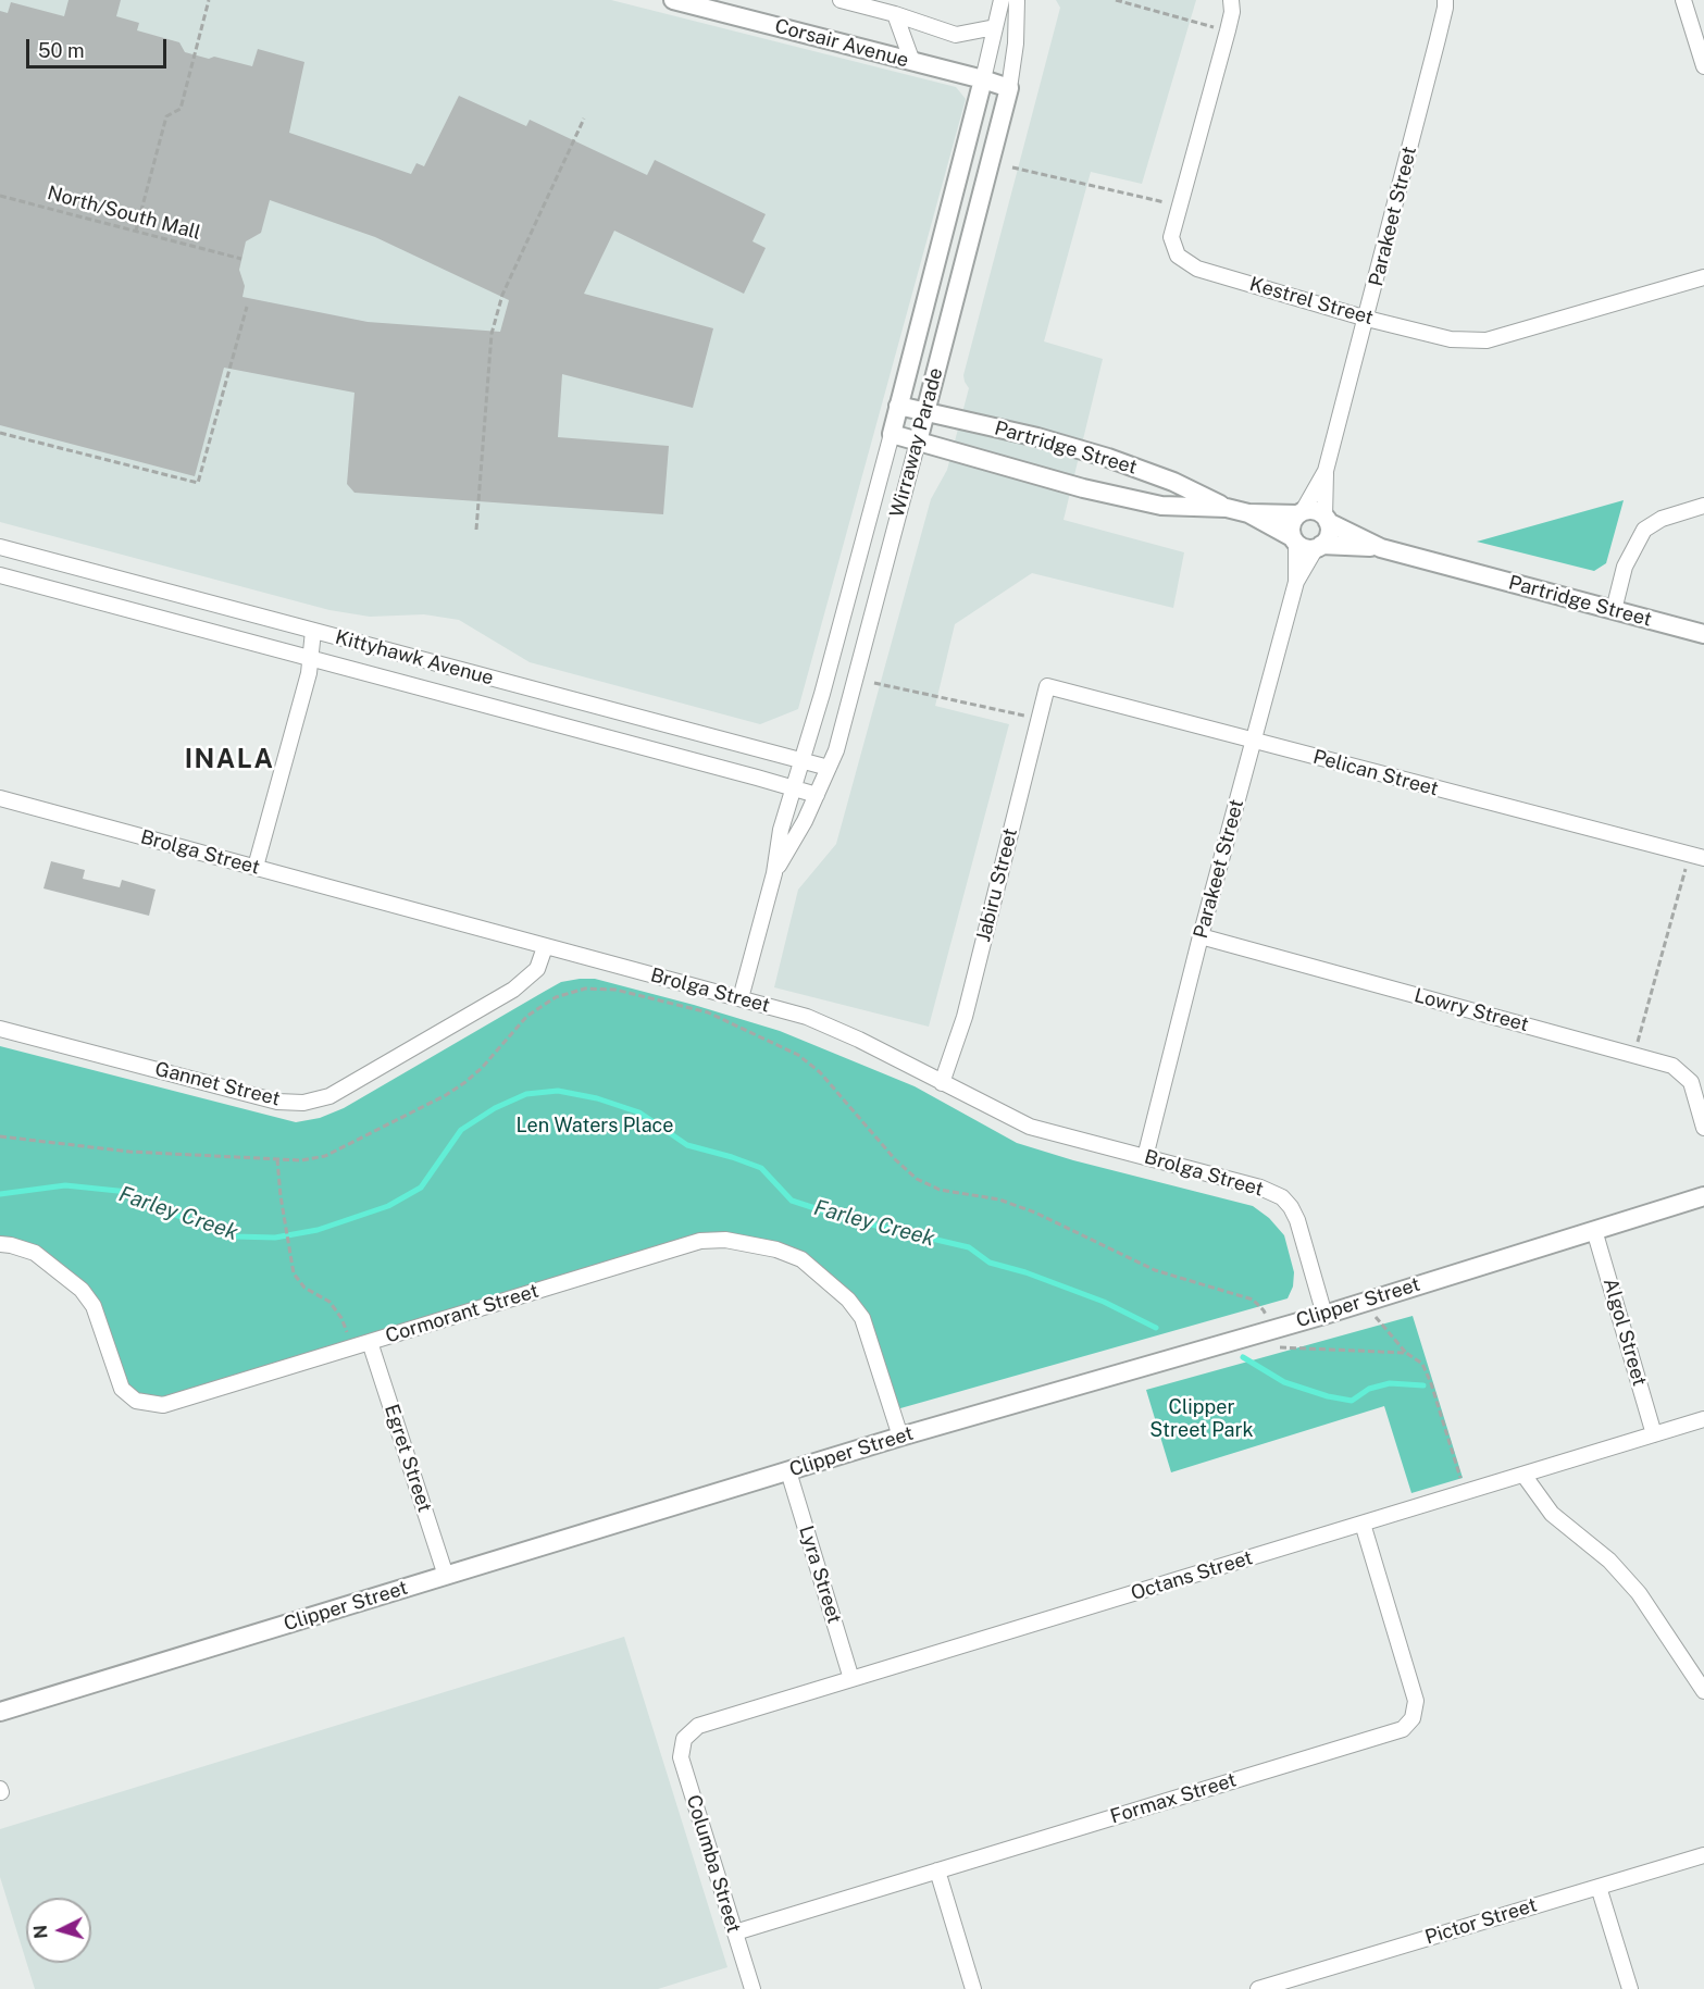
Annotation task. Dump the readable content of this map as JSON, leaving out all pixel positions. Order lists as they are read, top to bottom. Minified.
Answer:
{"streets":{"street":["Corsair Avenue","Parakeet Street","Kestrel Street","Wirraway Parade","Partridge Street","Kittyhawk Avenue","Pelican Street","Brolga Street","Jabiru Street","Lowry Street","Gannet Street","Clipper Street","Cormorant Street","Algol Street","Egret Street","Lyra Street","Octans Street","Formax Street","Columba Street","Pictor Street"],"path":["North/South Mall"]},"crossings":[["Corsair Avenue","Wirraway Parade"],["Parakeet Street","Kestrel Street"],["Parakeet Street","Partridge Street"],["Parakeet Street","Pelican Street"],["Parakeet Street","Brolga Street"],["Parakeet Street","Lowry Street"],["Wirraway Parade","Partridge Street"],["Wirraway Parade","Kittyhawk Avenue"],["Wirraway Parade","Brolga Street"],["Pelican Street","Jabiru Street"],["Brolga Street","Jabiru Street"],["Brolga Street","Gannet Street"],["Brolga Street","Clipper Street"],["Clipper Street","Cormorant Street"],["Clipper Street","Algol Street"],["Clipper Street","Egret Street"],["Clipper Street","Lyra Street"],["Cormorant Street","Egret Street"],["Algol Street","Octans Street"],["Lyra Street","Octans Street"],["Octans Street","Formax Street"],["Octans Street","Columba Street"],["Formax Street","Columba Street"]],"districts":["INALA"],"water":["Farley Creek"],"parks":["Len Waters Place","Clipper Street Park"],"scale_bar":"50 m","north":"left"}
